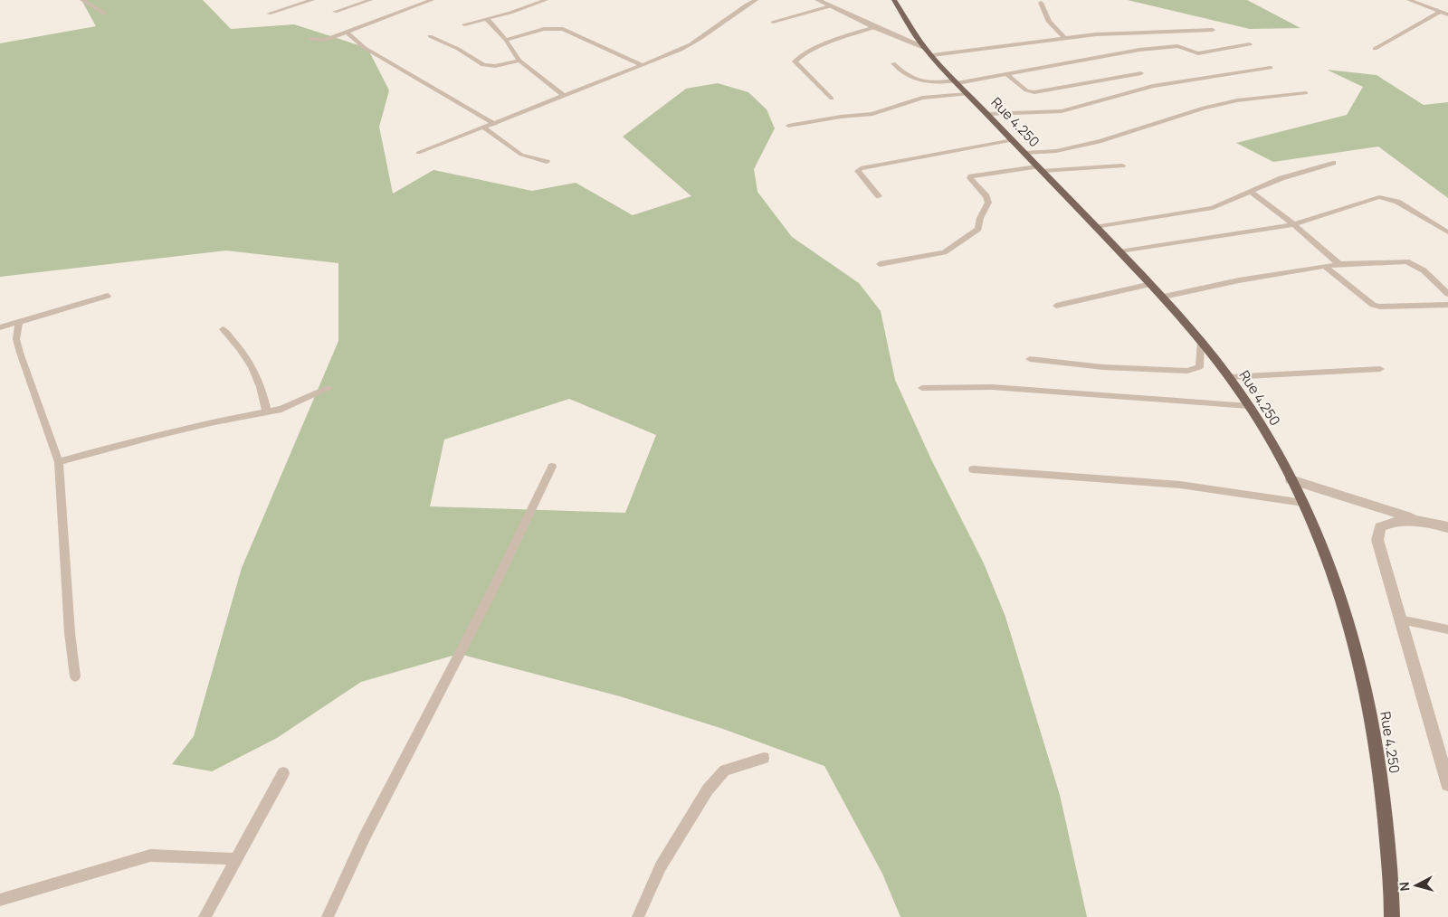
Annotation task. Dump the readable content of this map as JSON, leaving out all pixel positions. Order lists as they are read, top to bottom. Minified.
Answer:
{"streets":{"main road":["Rue 4.250"]},"north":"left"}
